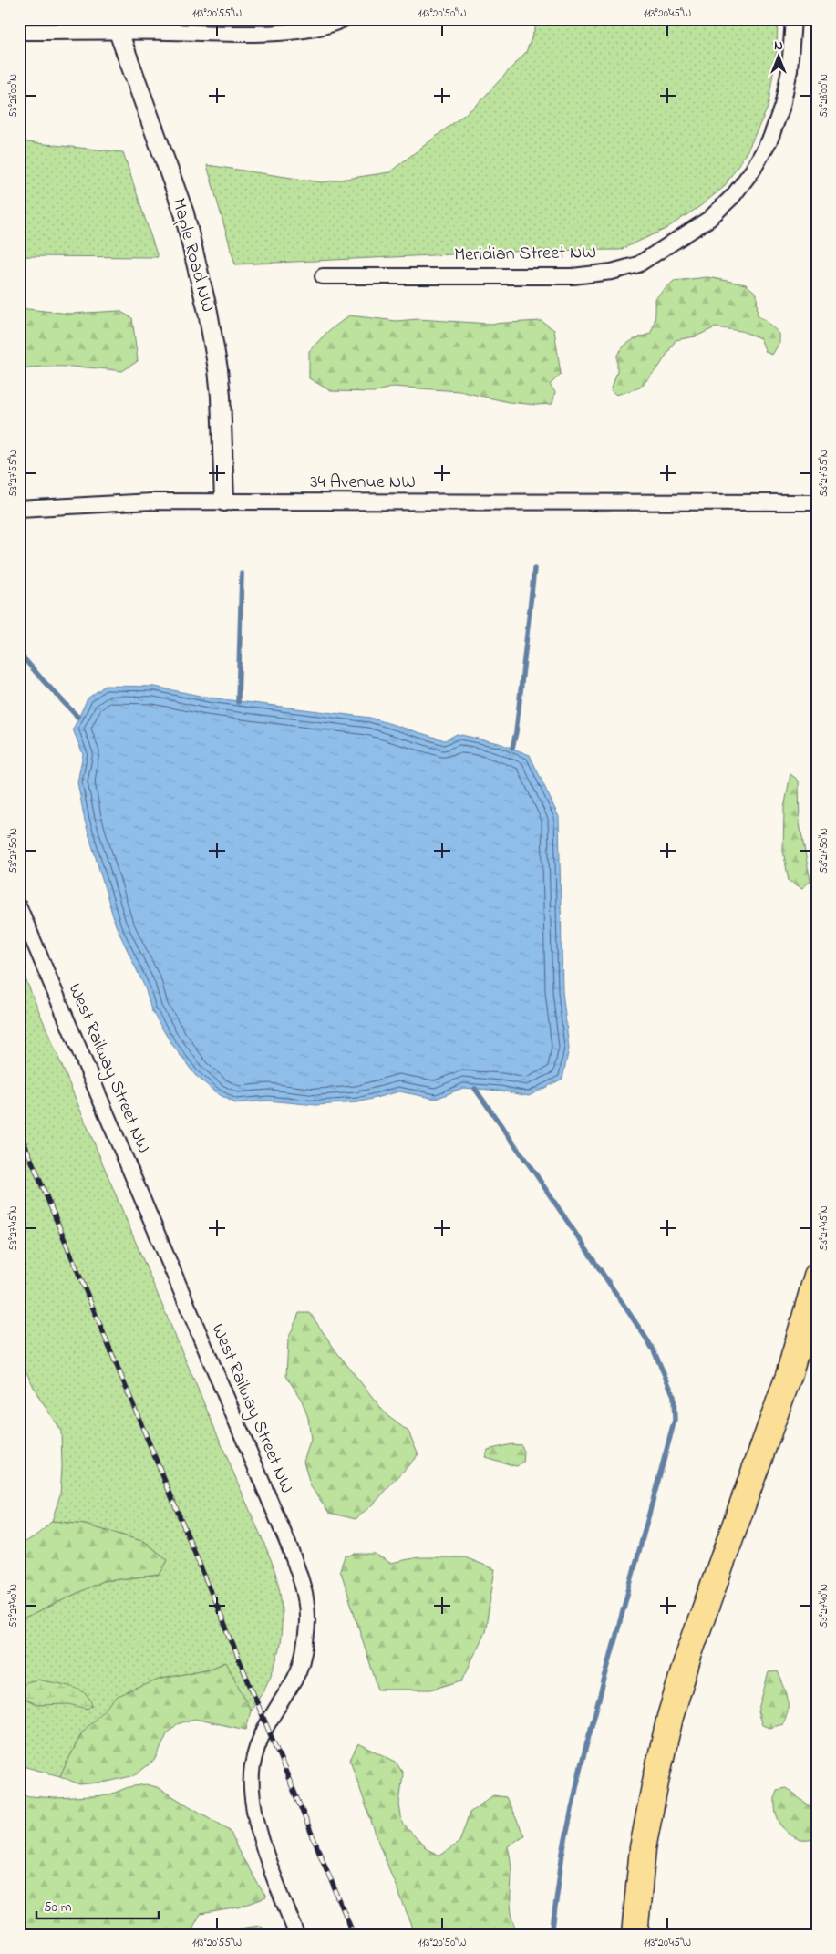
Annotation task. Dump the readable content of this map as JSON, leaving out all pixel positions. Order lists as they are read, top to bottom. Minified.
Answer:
{"streets":{"street":["Meridian Street NW","Maple Road NW","34 Avenue NW","West Railway Street NW"]},"crossings":[["Maple Road NW","34 Avenue NW"]],"scale_bar":"50 m","north":"top","coordinates":["113°20'55\"W","113°20'50\"W","113°20'45\"W","53°28'00\"N","53°27'55\"N","53°27'50\"N","53°27'45\"N","53°27'40\"N"]}
